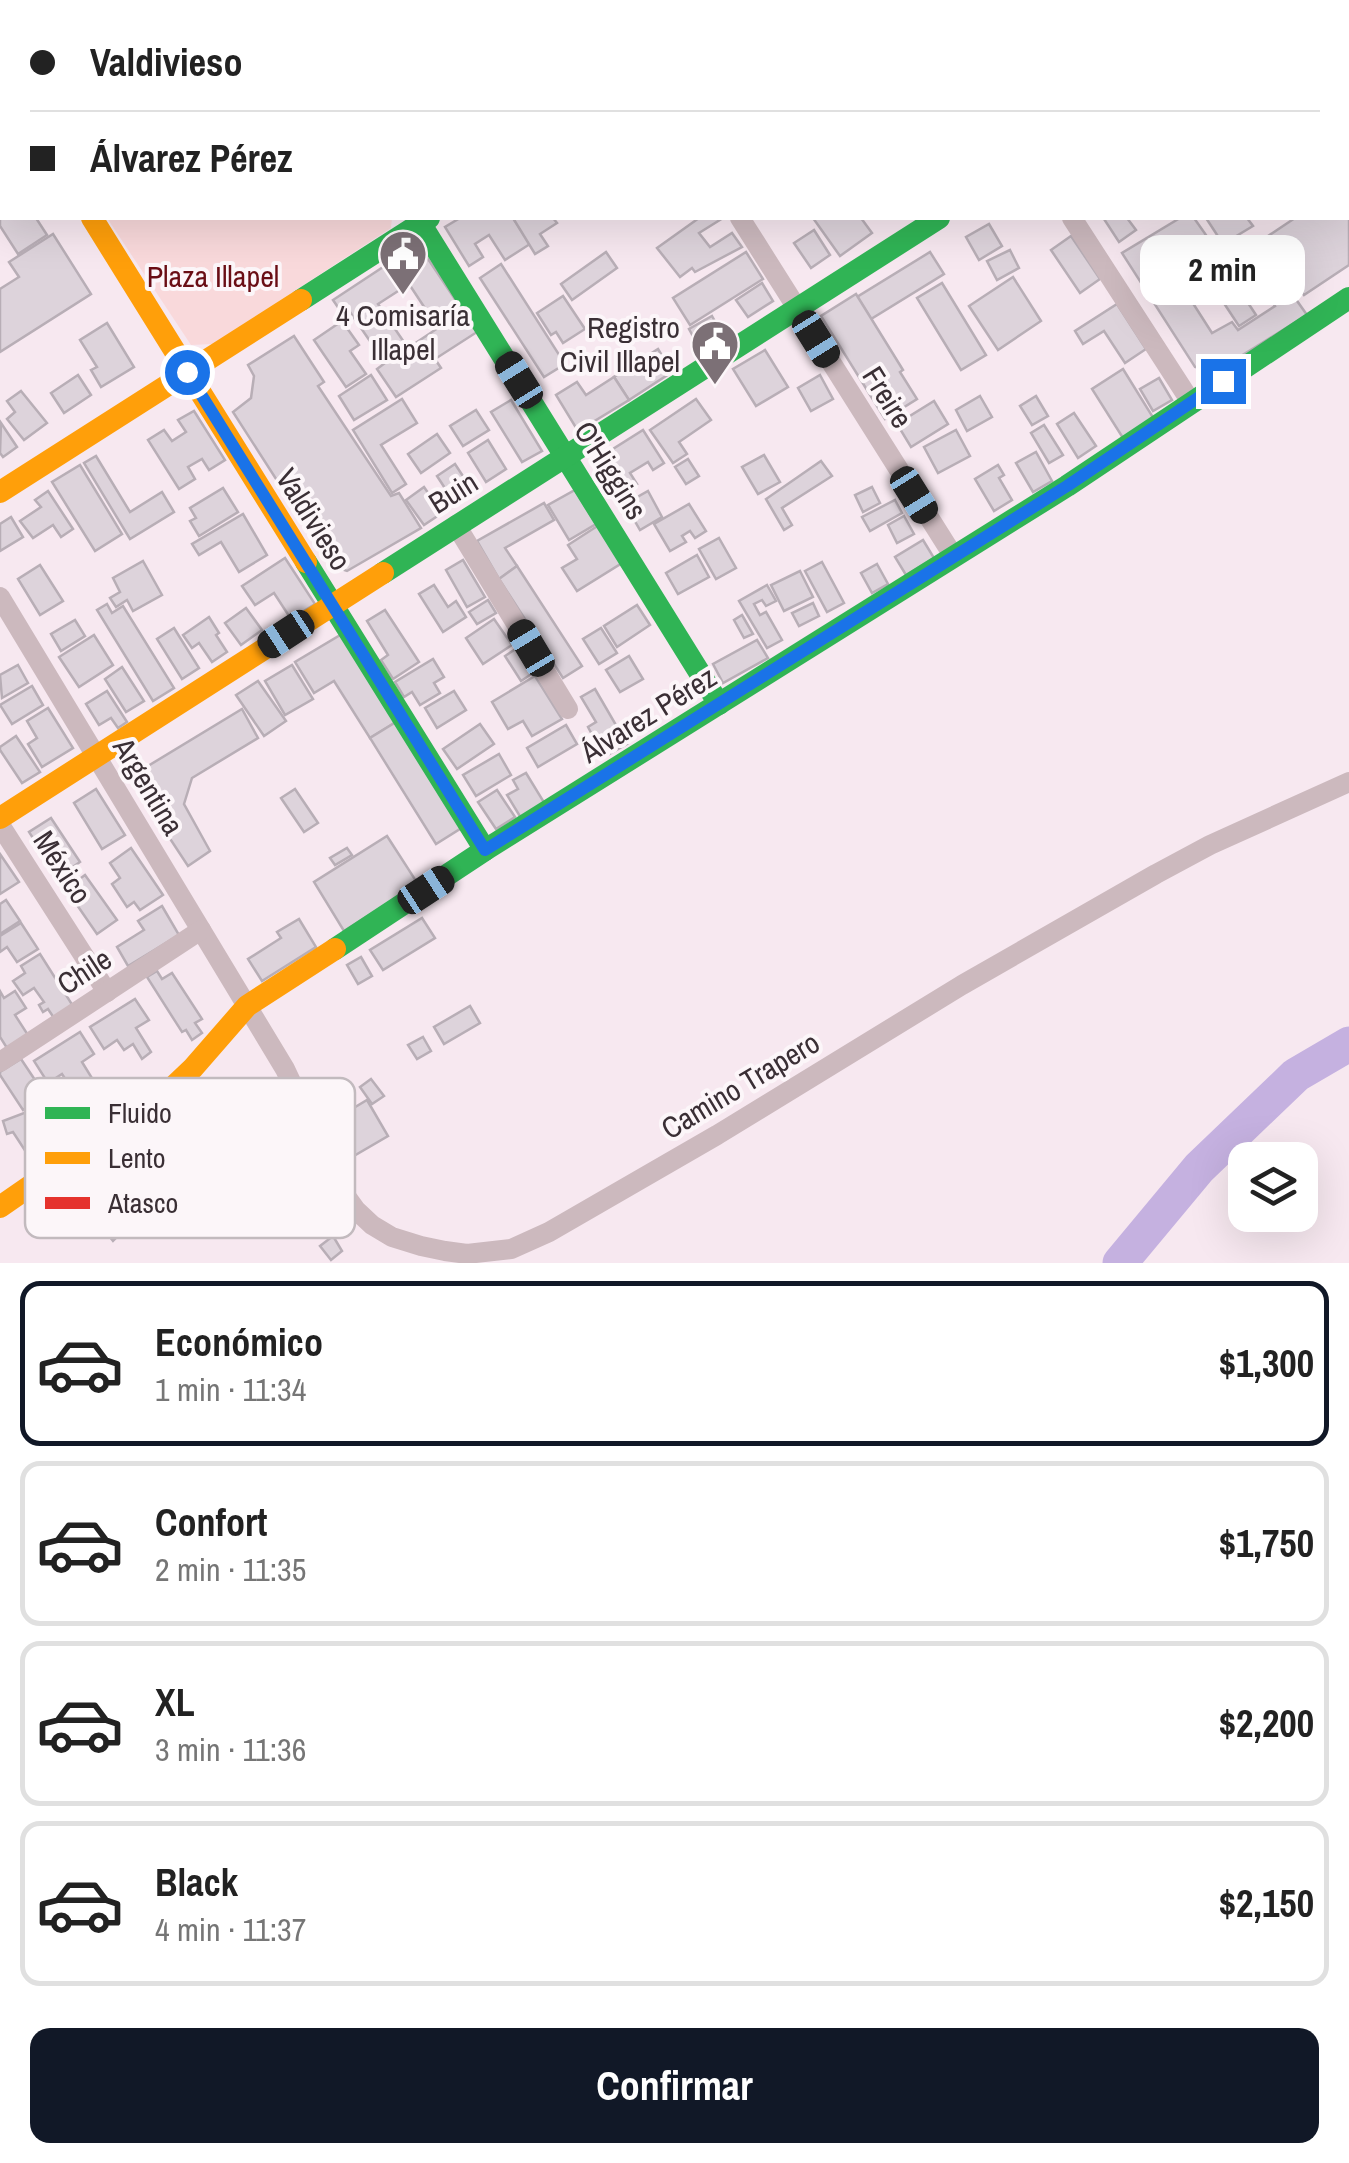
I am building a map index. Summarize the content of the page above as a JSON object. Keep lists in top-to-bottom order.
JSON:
{
  "streets": {
    "street": [
      "Freire",
      "O'Higgins",
      "Buin",
      "Valdivieso",
      "Álvarez Pérez",
      "Argentina",
      "México",
      "Chile",
      "Camino Trapero"
    ]
  },
  "crossings": [
    ["Freire", "Buin"],
    ["Freire", "Álvarez Pérez"],
    ["O'Higgins", "Buin"],
    ["O'Higgins", "Álvarez Pérez"],
    ["Buin", "Valdivieso"],
    ["Buin", "Argentina"],
    ["Buin", "México"],
    ["Valdivieso", "Álvarez Pérez"],
    ["Álvarez Pérez", "Argentina"],
    ["Álvarez Pérez", "Camino Trapero"],
    ["Argentina", "Chile"],
    ["Argentina", "Camino Trapero"],
    ["México", "Chile"]
  ],
  "parks": ["Plaza Illapel"],
  "places": {
    "public building": ["4 Comisaría Illapel", "Registro Civil Illapel"]
  },
  "legend": ["Fluido", "Lento", "Atasco"],
  "page": {
    "banner": ["Valdivieso", "Álvarez Pérez"],
    "bubble": "2 min",
    "list": [
      {
        "name": "Económico",
        "note": "1 min · 11:34",
        "value": "$1,300"
      },
      {
        "name": "Confort",
        "note": "2 min · 11:35",
        "value": "$1,750"
      },
      {
        "name": "XL",
        "note": "3 min · 11:36",
        "value": "$2,200"
      },
      {
        "name": "Black",
        "note": "4 min · 11:37",
        "value": "$2,150"
      }
    ],
    "buttons": "Confirmar"
  }
}
